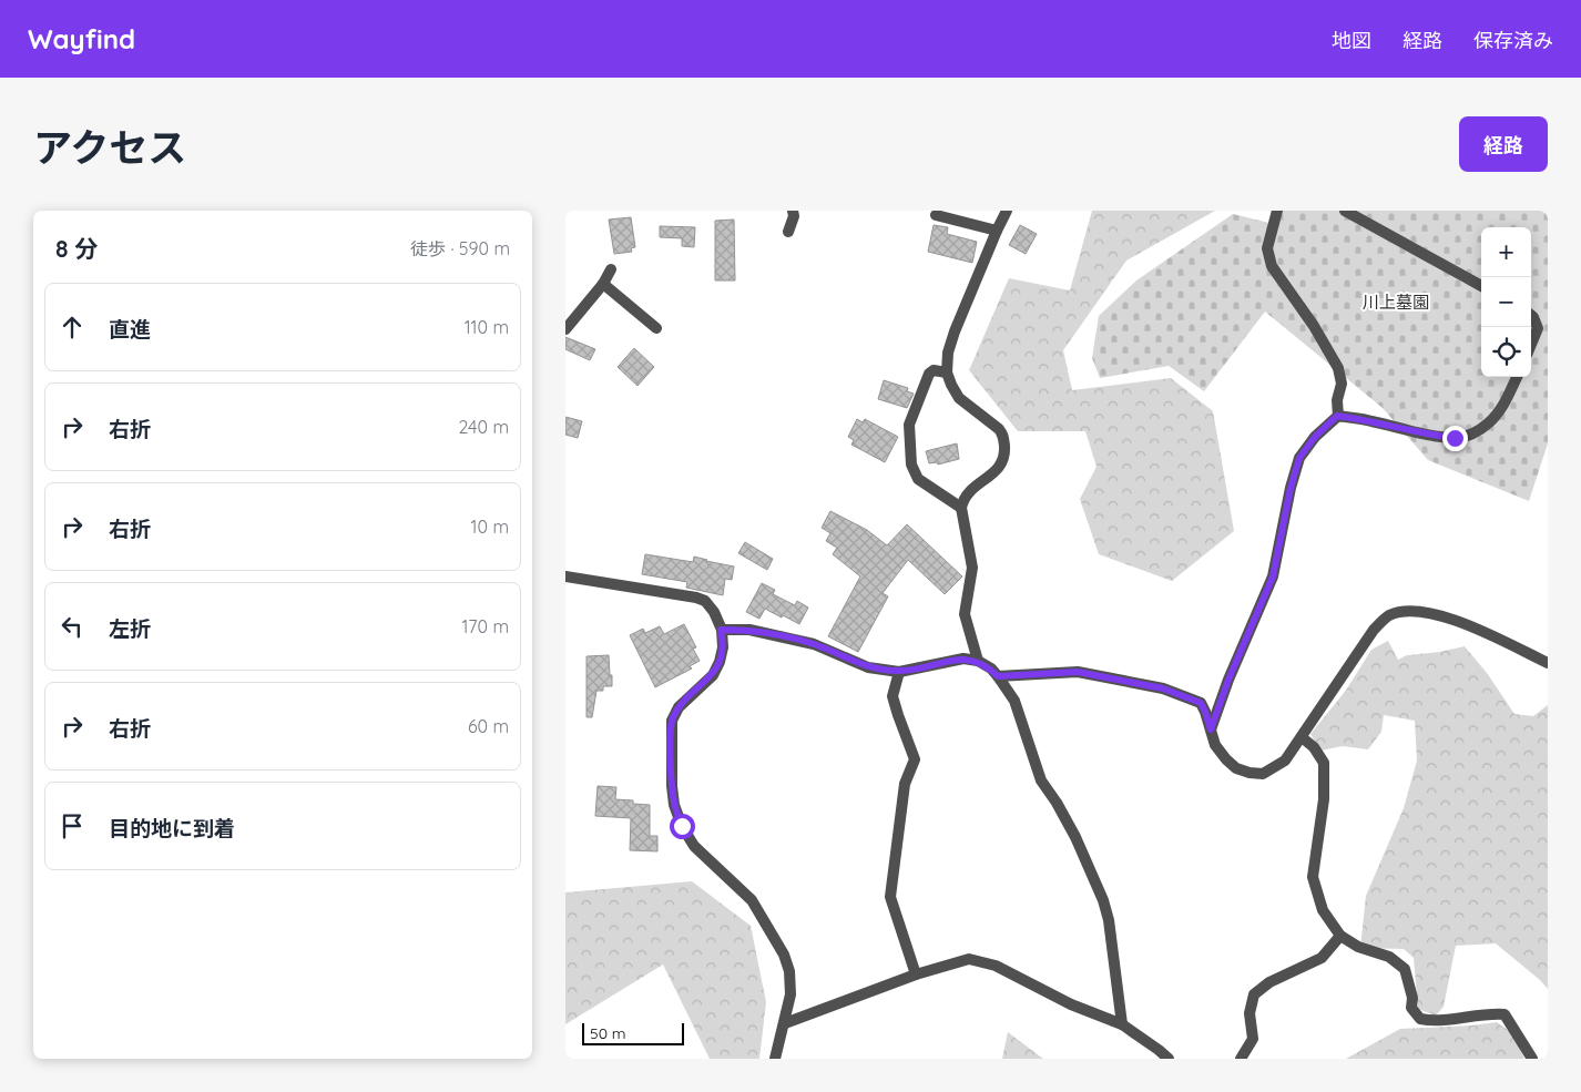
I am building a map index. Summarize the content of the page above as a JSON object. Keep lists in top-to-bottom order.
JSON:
{
  "parks": ["川上墓園"],
  "scale_bar": "50 m",
  "page": {
    "header": "Wayfind",
    "nav": ["地図", "経路", "保存済み"],
    "title": "アクセス",
    "buttons": "経路",
    "heading": ["8 分", "徒歩 · 590 m"],
    "map_buttons": ["+", "−"],
    "list": [
      ["直進", "110 m"],
      ["右折", "240 m"],
      ["右折", "10 m"],
      ["左折", "170 m"],
      ["右折", "60 m"],
      "目的地に到着"
    ],
    "scale": "50 m"
  }
}
